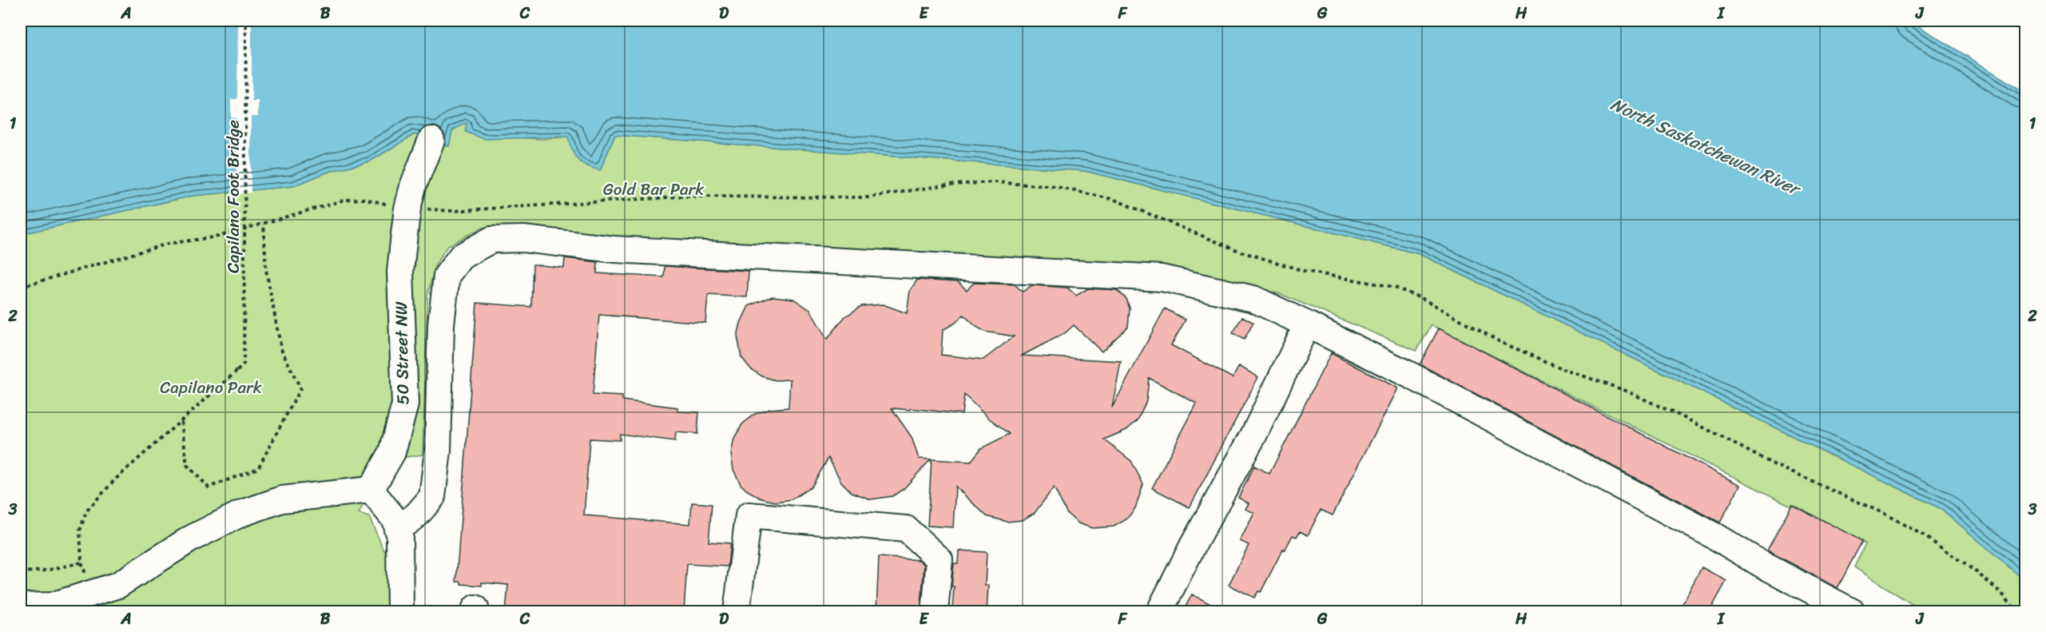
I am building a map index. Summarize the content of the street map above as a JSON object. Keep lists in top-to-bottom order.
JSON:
{
  "streets": {
    "street": ["50 Street NW"],
    "path": ["Capilano Foot Bridge"]
  },
  "water": ["North Saskatchewan River"],
  "parks": ["Gold Bar Park", "Capilano Park"],
  "grid": {
    "columns": [
      "A",
      "B",
      "C",
      "D",
      "E",
      "F",
      "G",
      "H",
      "I",
      "J"
    ],
    "rows": ["1", "2", "3"]
  }
}
